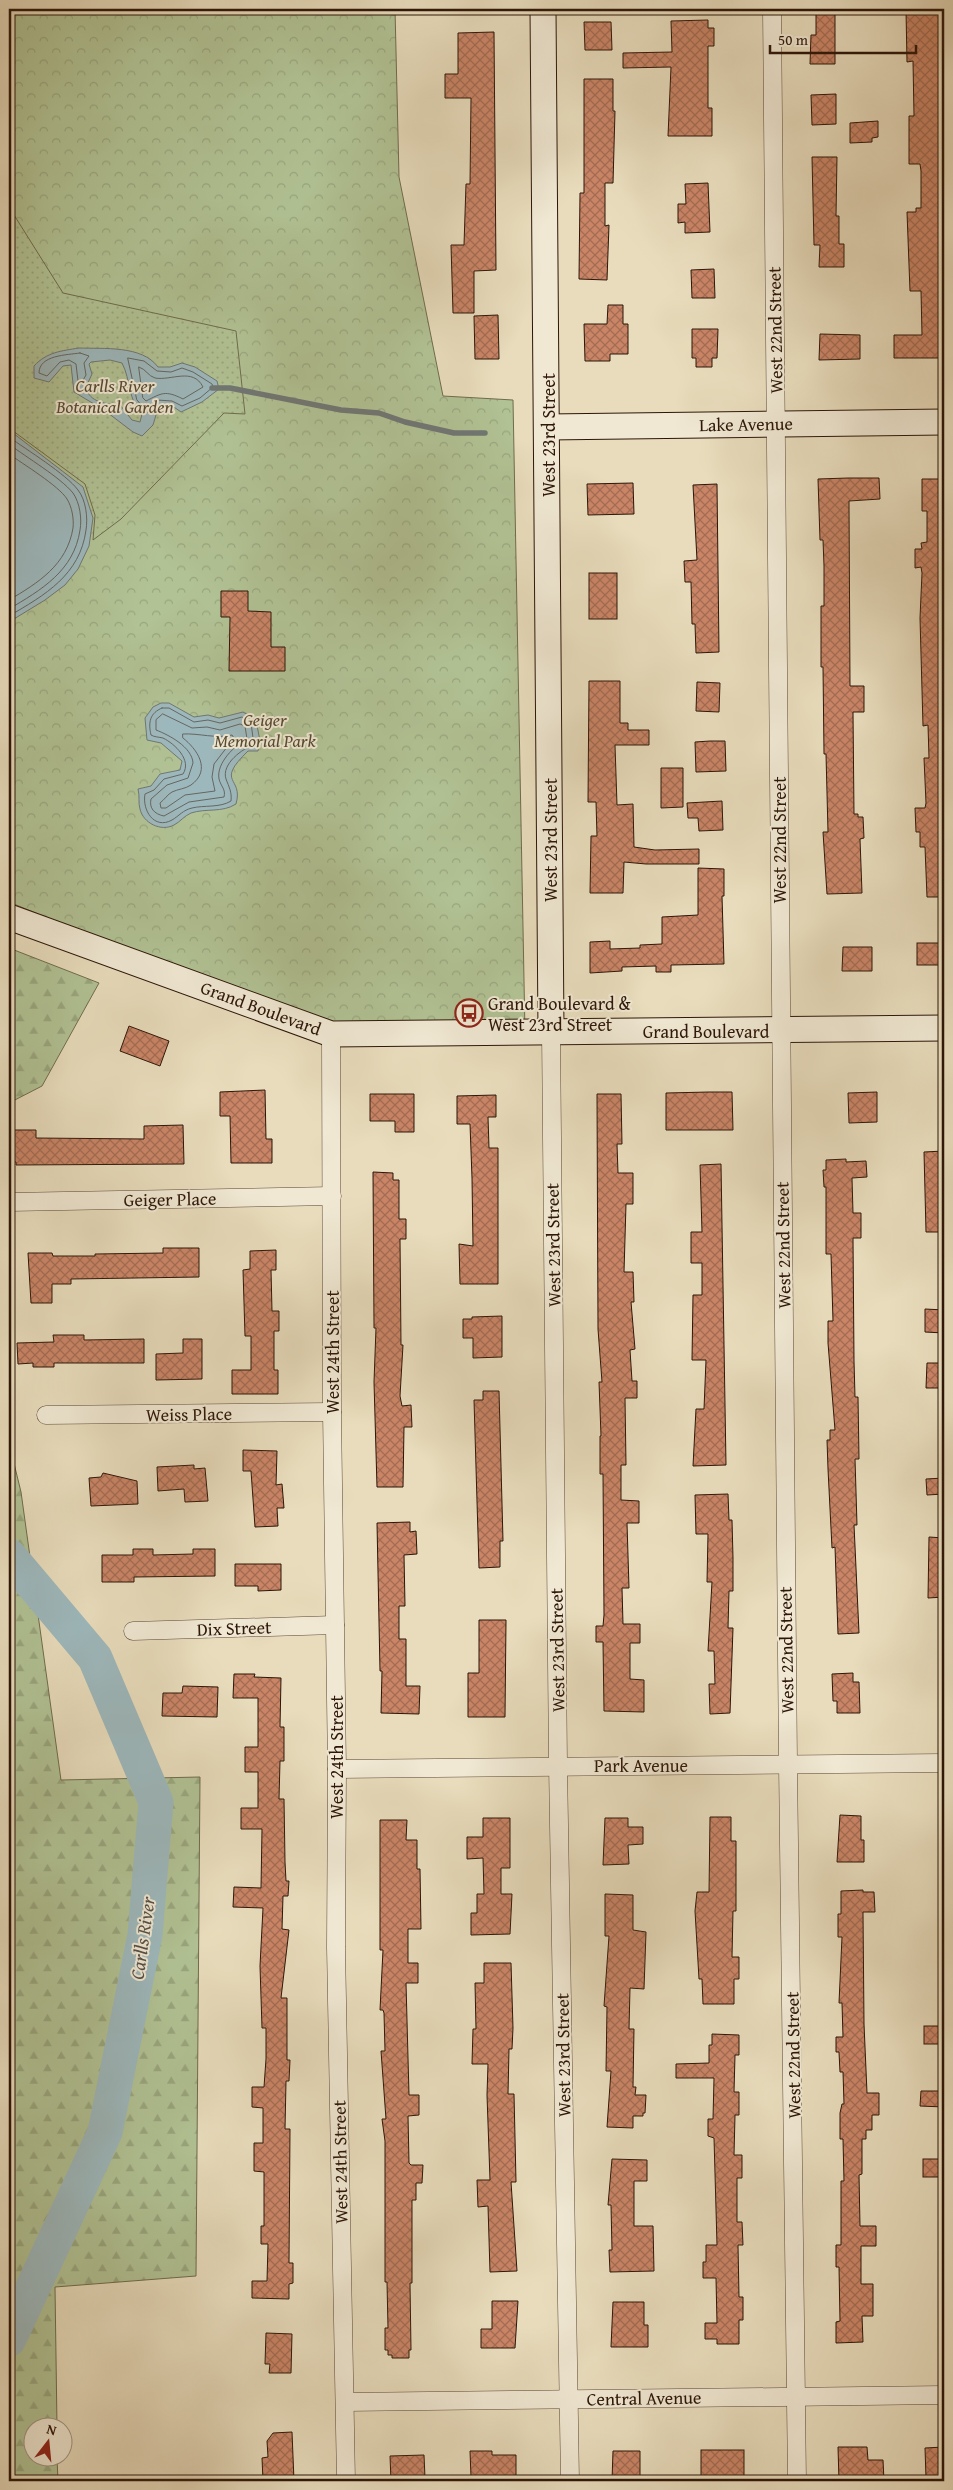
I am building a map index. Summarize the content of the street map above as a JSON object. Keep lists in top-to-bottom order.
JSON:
{
  "streets": {
    "street": [
      "West 22nd Street",
      "Lake Avenue",
      "West 23rd Street",
      "Grand Boulevard",
      "Geiger Place",
      "West 24th Street",
      "Weiss Place",
      "Dix Street",
      "Park Avenue",
      "Central Avenue"
    ]
  },
  "crossings": [
    ["West 22nd Street", "Lake Avenue"],
    ["West 22nd Street", "Grand Boulevard"],
    ["West 22nd Street", "Park Avenue"],
    ["West 22nd Street", "Central Avenue"],
    ["Lake Avenue", "West 23rd Street"],
    ["West 23rd Street", "Grand Boulevard"],
    ["West 23rd Street", "Park Avenue"],
    ["West 23rd Street", "Central Avenue"],
    ["Grand Boulevard", "West 24th Street"],
    ["Geiger Place", "West 24th Street"],
    ["West 24th Street", "Weiss Place"],
    ["West 24th Street", "Dix Street"],
    ["West 24th Street", "Park Avenue"],
    ["West 24th Street", "Central Avenue"]
  ],
  "water": ["Carlls River"],
  "parks": ["Carlls River Botanical Garden", "Geiger Memorial Park"],
  "places": {
    "bus stop": ["Grand Boulevard & West 23rd Street"]
  },
  "scale_bar": "50 m",
  "north": "top"
}
